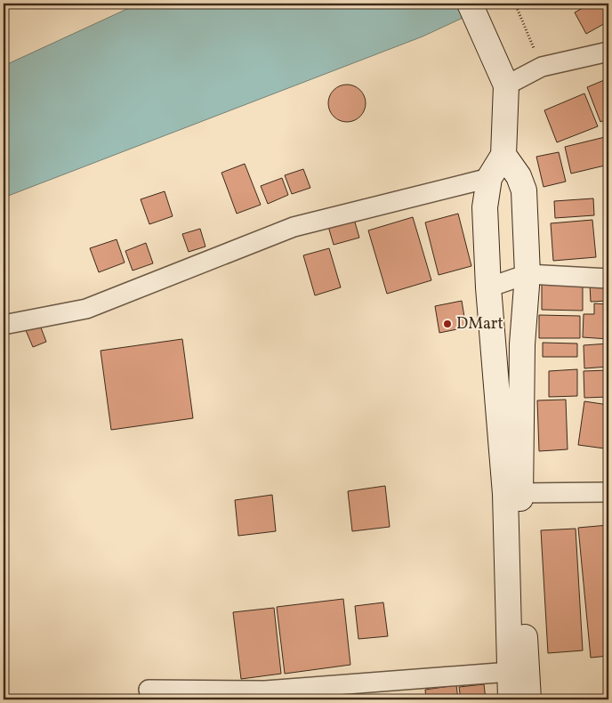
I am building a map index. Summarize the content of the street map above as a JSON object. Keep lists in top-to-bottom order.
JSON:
{
  "places": ["DMart"]
}
